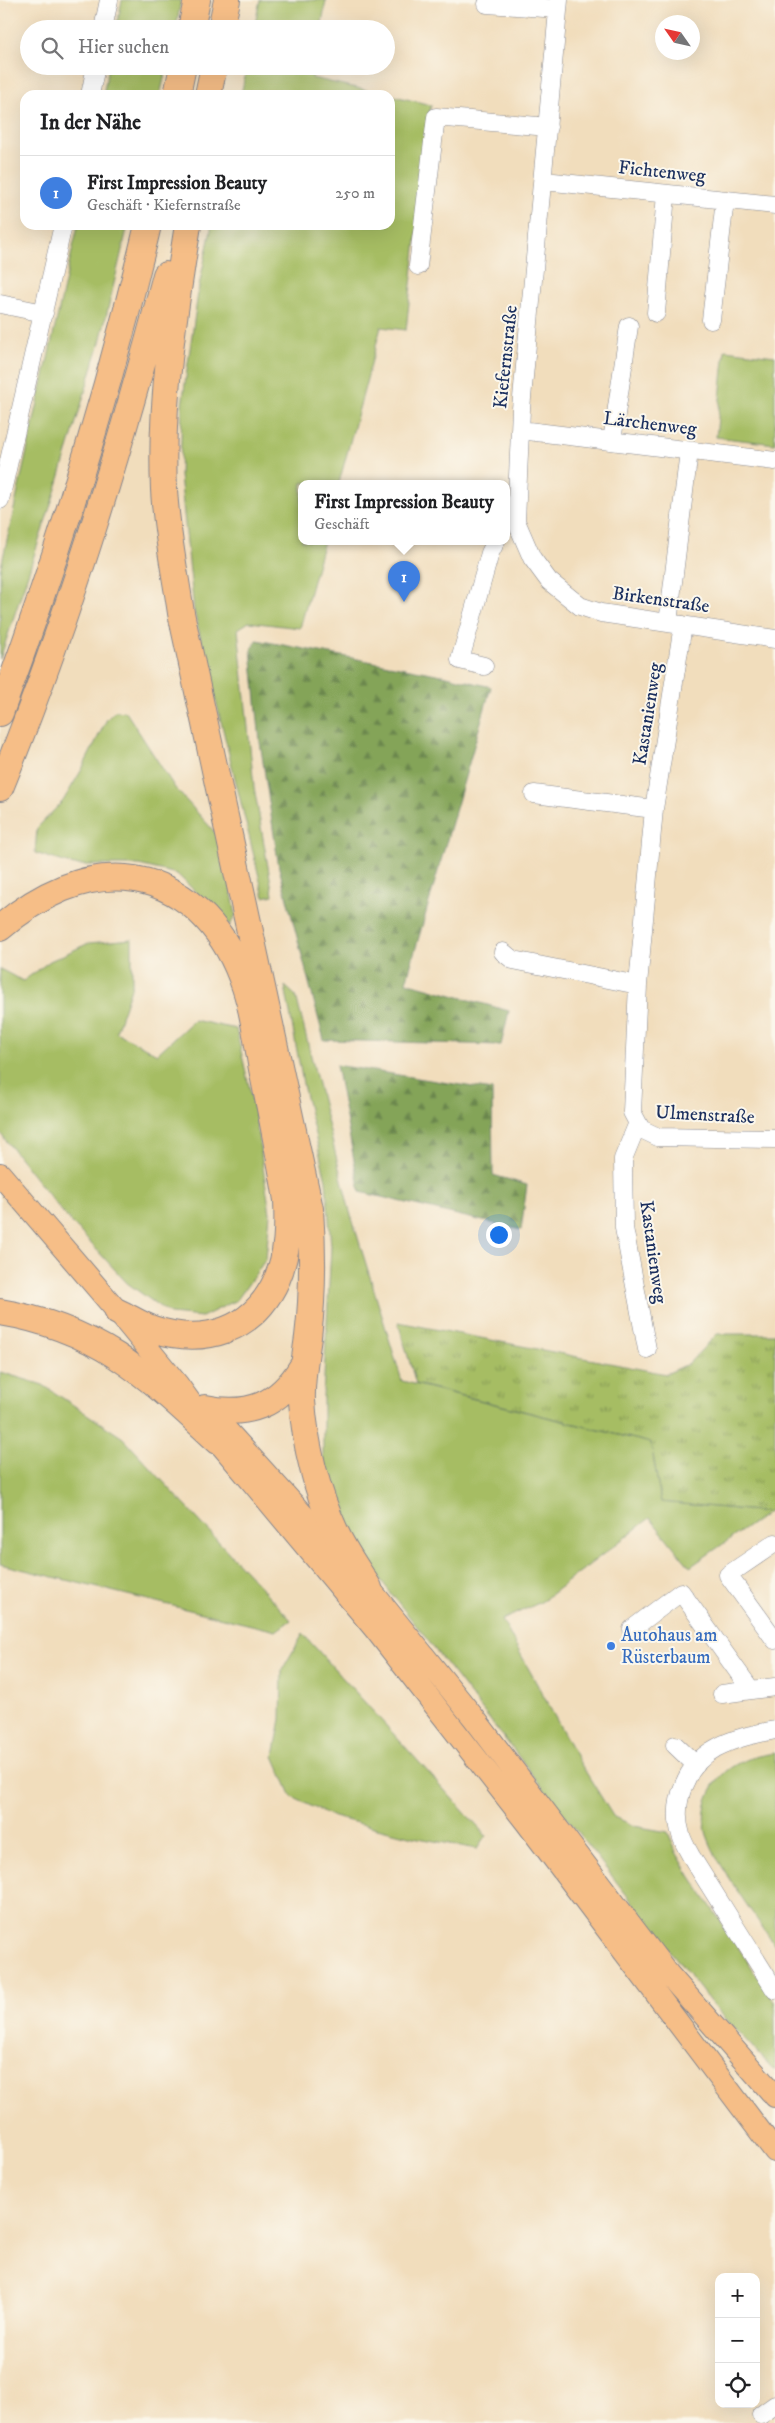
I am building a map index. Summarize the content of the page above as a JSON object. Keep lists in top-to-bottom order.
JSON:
{
  "streets": {
    "street": [
      "Fichtenweg",
      "Kiefernstraße",
      "Lärchenweg",
      "Birkenstraße",
      "Kastanienweg",
      "Ulmenstraße"
    ]
  },
  "crossings": [
    ["Fichtenweg", "Kiefernstraße"],
    ["Kiefernstraße", "Lärchenweg"],
    ["Kiefernstraße", "Birkenstraße"],
    ["Lärchenweg", "Kastanienweg"],
    ["Birkenstraße", "Kastanienweg"],
    ["Kastanienweg", "Ulmenstraße"]
  ],
  "places": ["Autohaus am Rüsterbaum"],
  "north": "top left",
  "page": {
    "search": "Hier suchen",
    "heading": "In der Nähe",
    "list": [
      {
        "mark": "1",
        "name": "First Impression Beauty",
        "note": "Geschäft · Kiefernstraße",
        "value": "250 m"
      }
    ],
    "popup": ["First Impression Beauty", "Geschäft"],
    "pins": "1",
    "map_buttons": ["+", "−"]
  }
}
